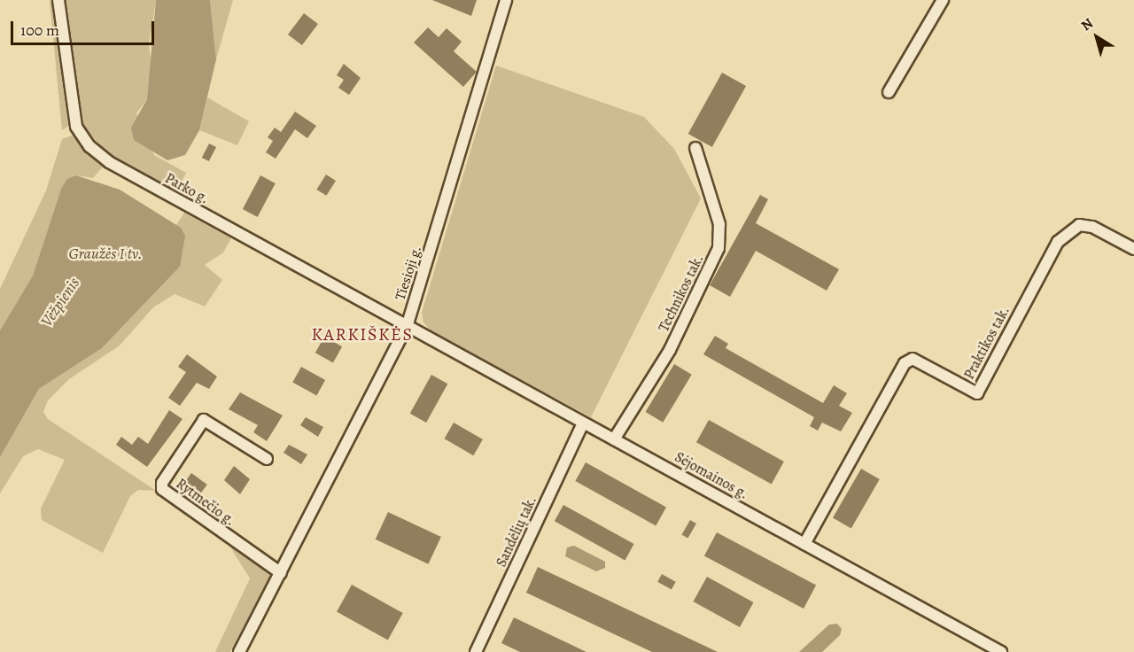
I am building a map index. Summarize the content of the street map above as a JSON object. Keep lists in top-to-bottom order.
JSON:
{
  "streets": {
    "street": [
      "Parko g.",
      "Tiesioji g.",
      "Technikos tak.",
      "Praktikos tak.",
      "Sėjomainos g.",
      "Rytmečio g.",
      "Sandėlių tak."
    ]
  },
  "crossings": [
    ["Parko g.", "Tiesioji g."],
    ["Parko g.", "Sėjomainos g."],
    ["Tiesioji g.", "Sėjomainos g."],
    ["Tiesioji g.", "Rytmečio g."],
    ["Technikos tak.", "Sėjomainos g."],
    ["Praktikos tak.", "Sėjomainos g."],
    ["Sėjomainos g.", "Sandėlių tak."]
  ],
  "districts": ["KARKIŠKĖS"],
  "water": ["Graužės I tv.", "Vėžpienis"],
  "scale_bar": "100 m",
  "north": "top left"
}
